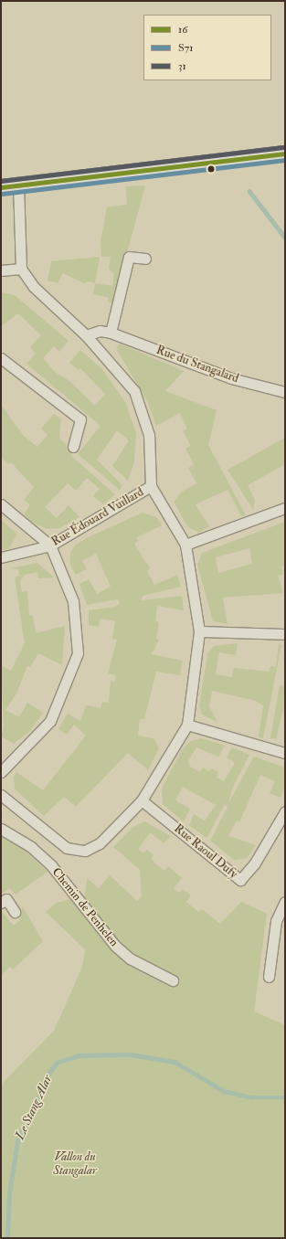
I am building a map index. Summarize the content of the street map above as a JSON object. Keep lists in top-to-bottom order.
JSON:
{
  "streets": {
    "street": [
      "Rue du Stangalard",
      "Rue Édouard Vuillard",
      "Rue Raoul Dufy",
      "Chemin de Penhelen"
    ]
  },
  "water": ["Le Stang Alar"],
  "parks": ["Vallon du Stangalar"],
  "lines": ["transit line 31", "transit line 16", "transit line S71"],
  "legend": ["16", "S71", "31"]
}
